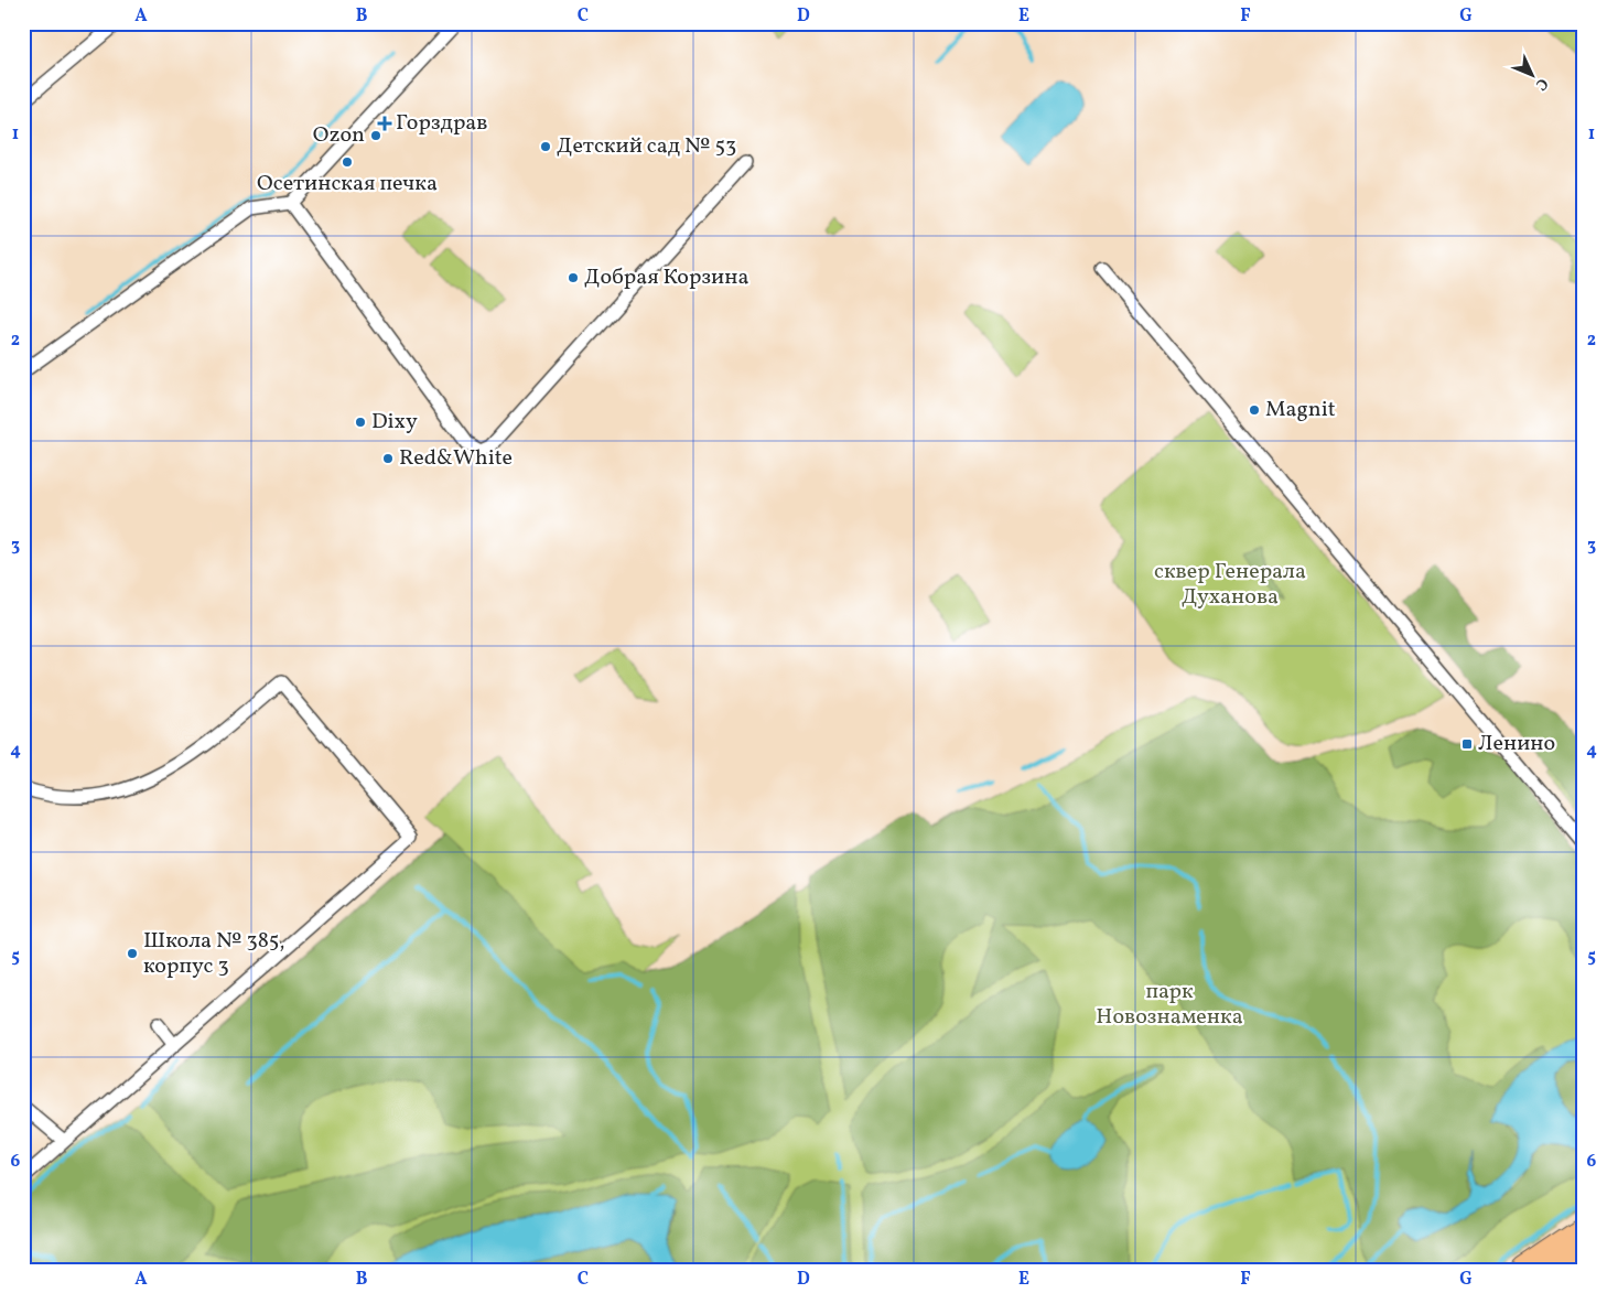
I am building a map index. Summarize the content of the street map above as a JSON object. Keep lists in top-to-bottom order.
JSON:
{
  "parks": ["сквер Генерала Духанова", "парк Новознаменка"],
  "places": {
    "health": ["Горздрав"],
    "other": [
      "Ozon",
      "Детский сад № 53",
      "Осетинская печка",
      "Добрая Корзина",
      "Magnit",
      "Dixy",
      "Red&White",
      "Школа № 385, корпус 3"
    ],
    "transit": ["Ленино"]
  },
  "north": "bottom right",
  "grid": {
    "columns": [
      "A",
      "B",
      "C",
      "D",
      "E",
      "F",
      "G"
    ],
    "rows": [
      "1",
      "2",
      "3",
      "4",
      "5",
      "6"
    ]
  }
}
